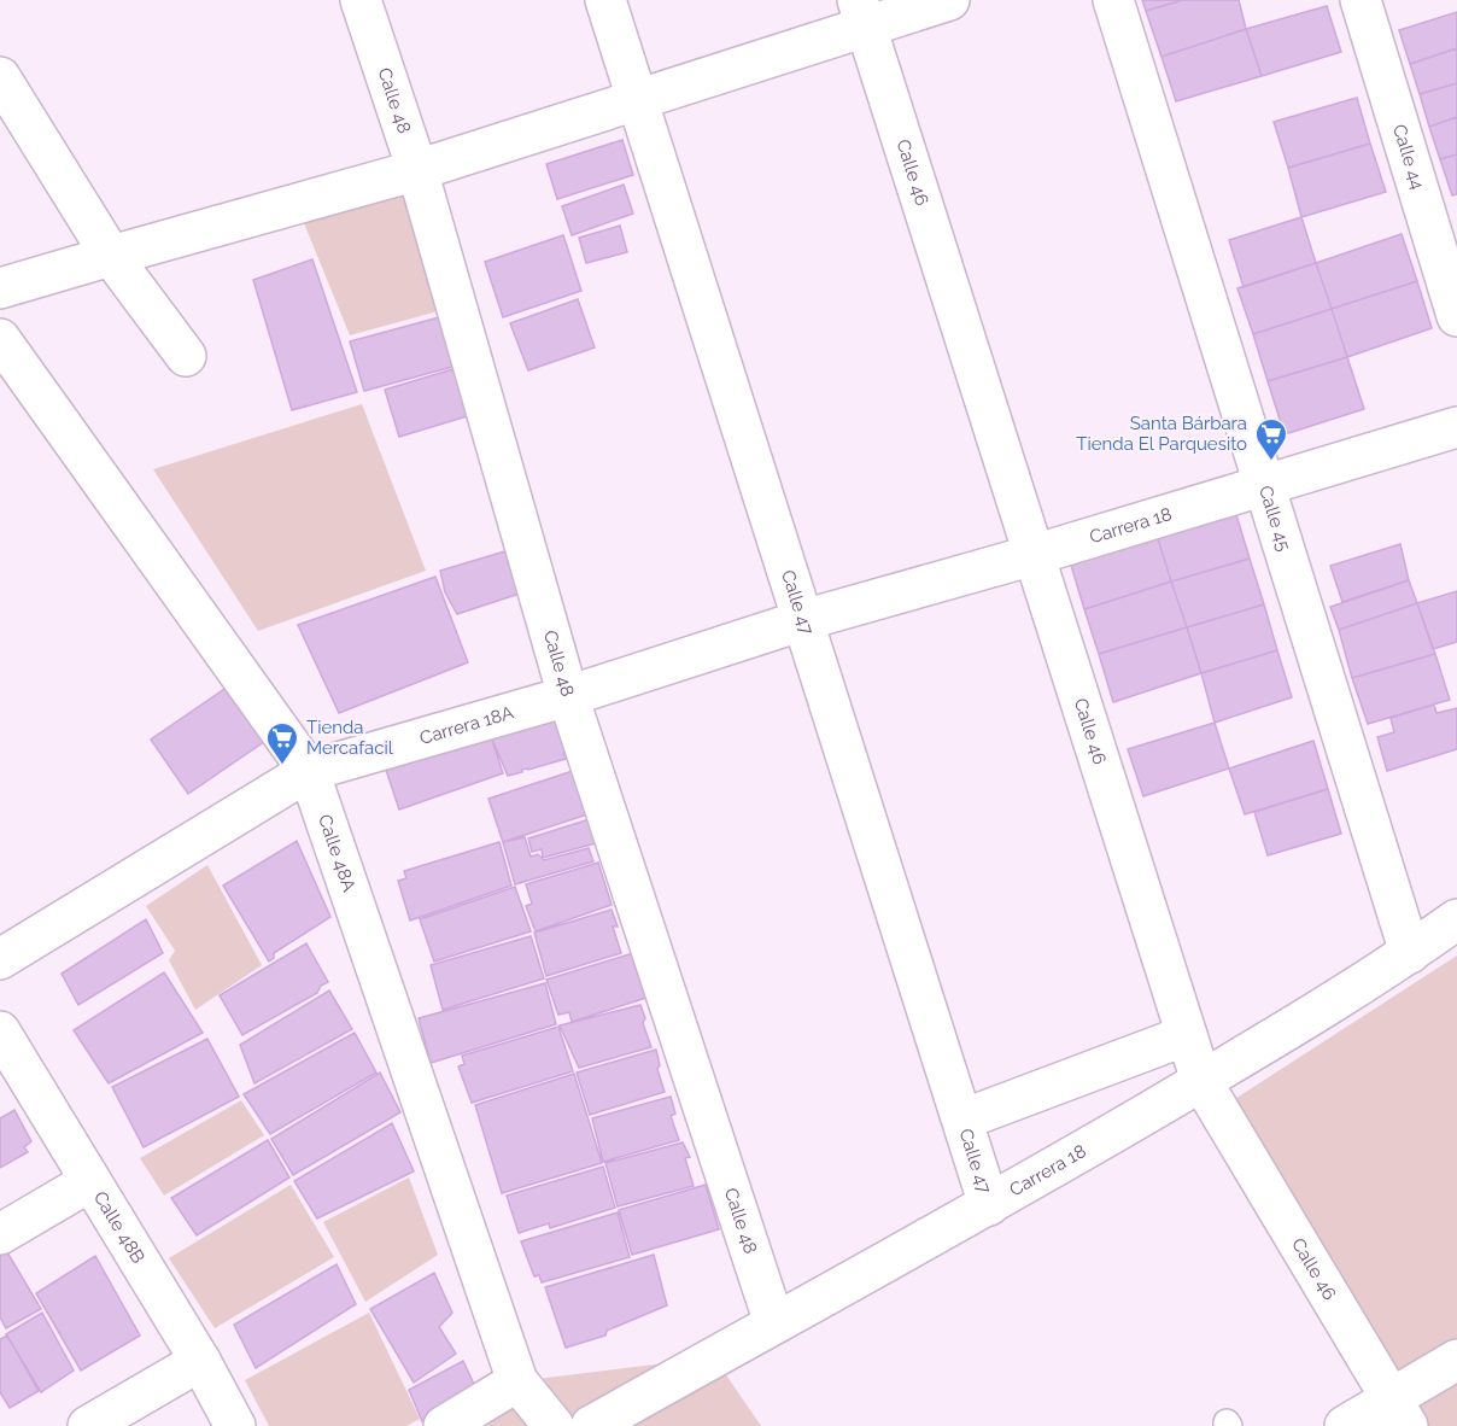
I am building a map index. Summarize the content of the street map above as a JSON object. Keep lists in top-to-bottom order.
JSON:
{
  "streets": {
    "street": [
      "Calle 48",
      "Calle 44",
      "Calle 46",
      "Calle 45",
      "Carrera 18",
      "Calle 47",
      "Carrera 18A",
      "Calle 48A",
      "Calle 48B"
    ]
  },
  "crossings": [
    ["Calle 48", "Carrera 18"],
    ["Calle 48", "Carrera 18A"],
    ["Calle 46", "Carrera 18"],
    ["Calle 45", "Carrera 18"],
    ["Carrera 18", "Calle 47"],
    ["Carrera 18", "Carrera 18A"],
    ["Calle 47", "Carrera 18A"],
    ["Carrera 18A", "Calle 48A"]
  ],
  "places": {
    "supermarket": ["Santa Bárbara Tienda El Parquesito", "Tienda Mercafacil"]
  }
}
